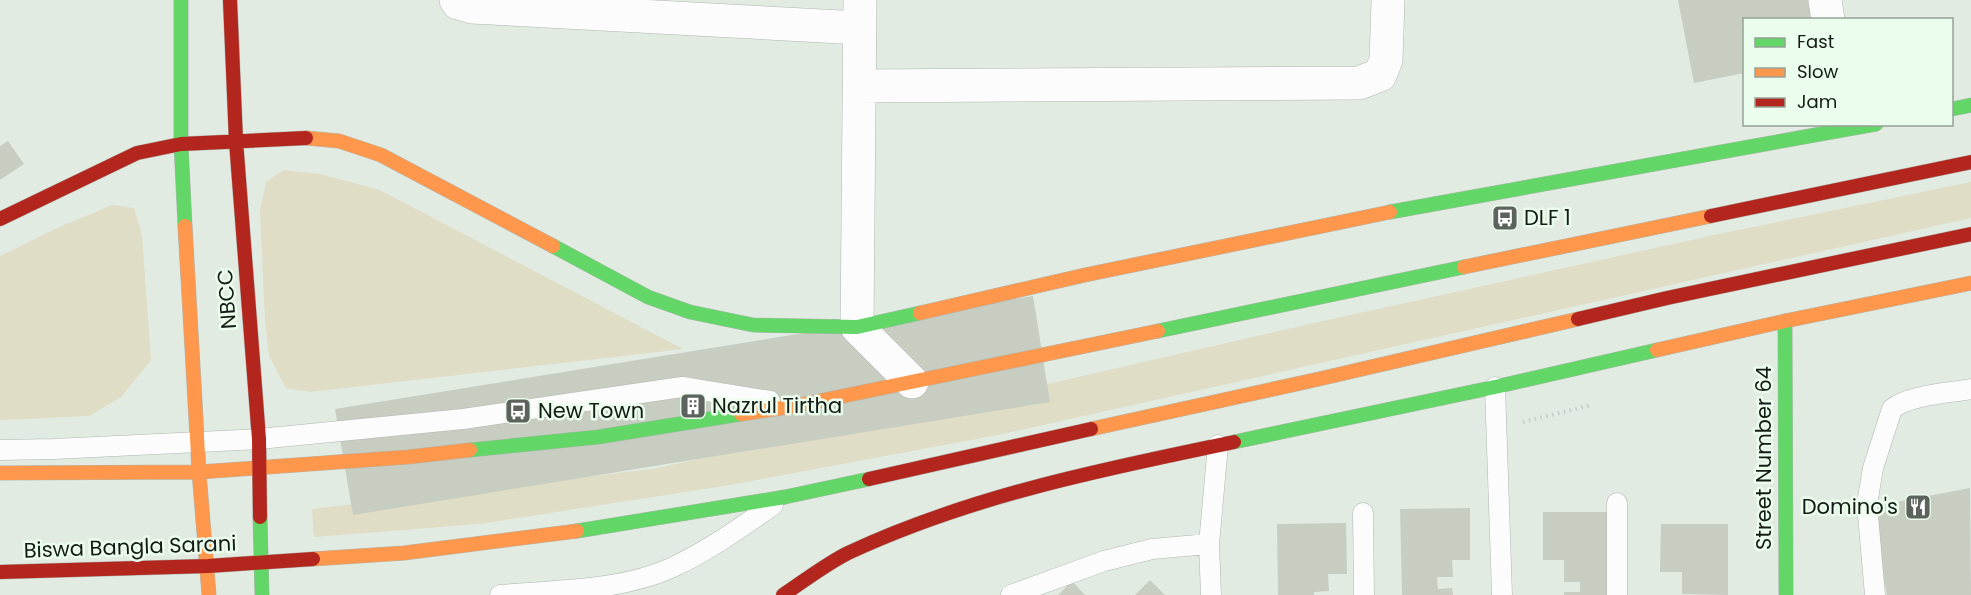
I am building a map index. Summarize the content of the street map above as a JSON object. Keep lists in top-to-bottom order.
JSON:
{
  "streets": {
    "street": ["NBCC", "Street Number 64", "Biswa Bangla Sarani"]
  },
  "crossings": [
    ["NBCC", "Biswa Bangla Sarani"]
  ],
  "places": {
    "bus stop": ["DLF 1", "New Town"],
    "building": ["Nazrul Tirtha"],
    "restaurant": ["Domino's"]
  },
  "legend": ["Fast", "Slow", "Jam"]
}
